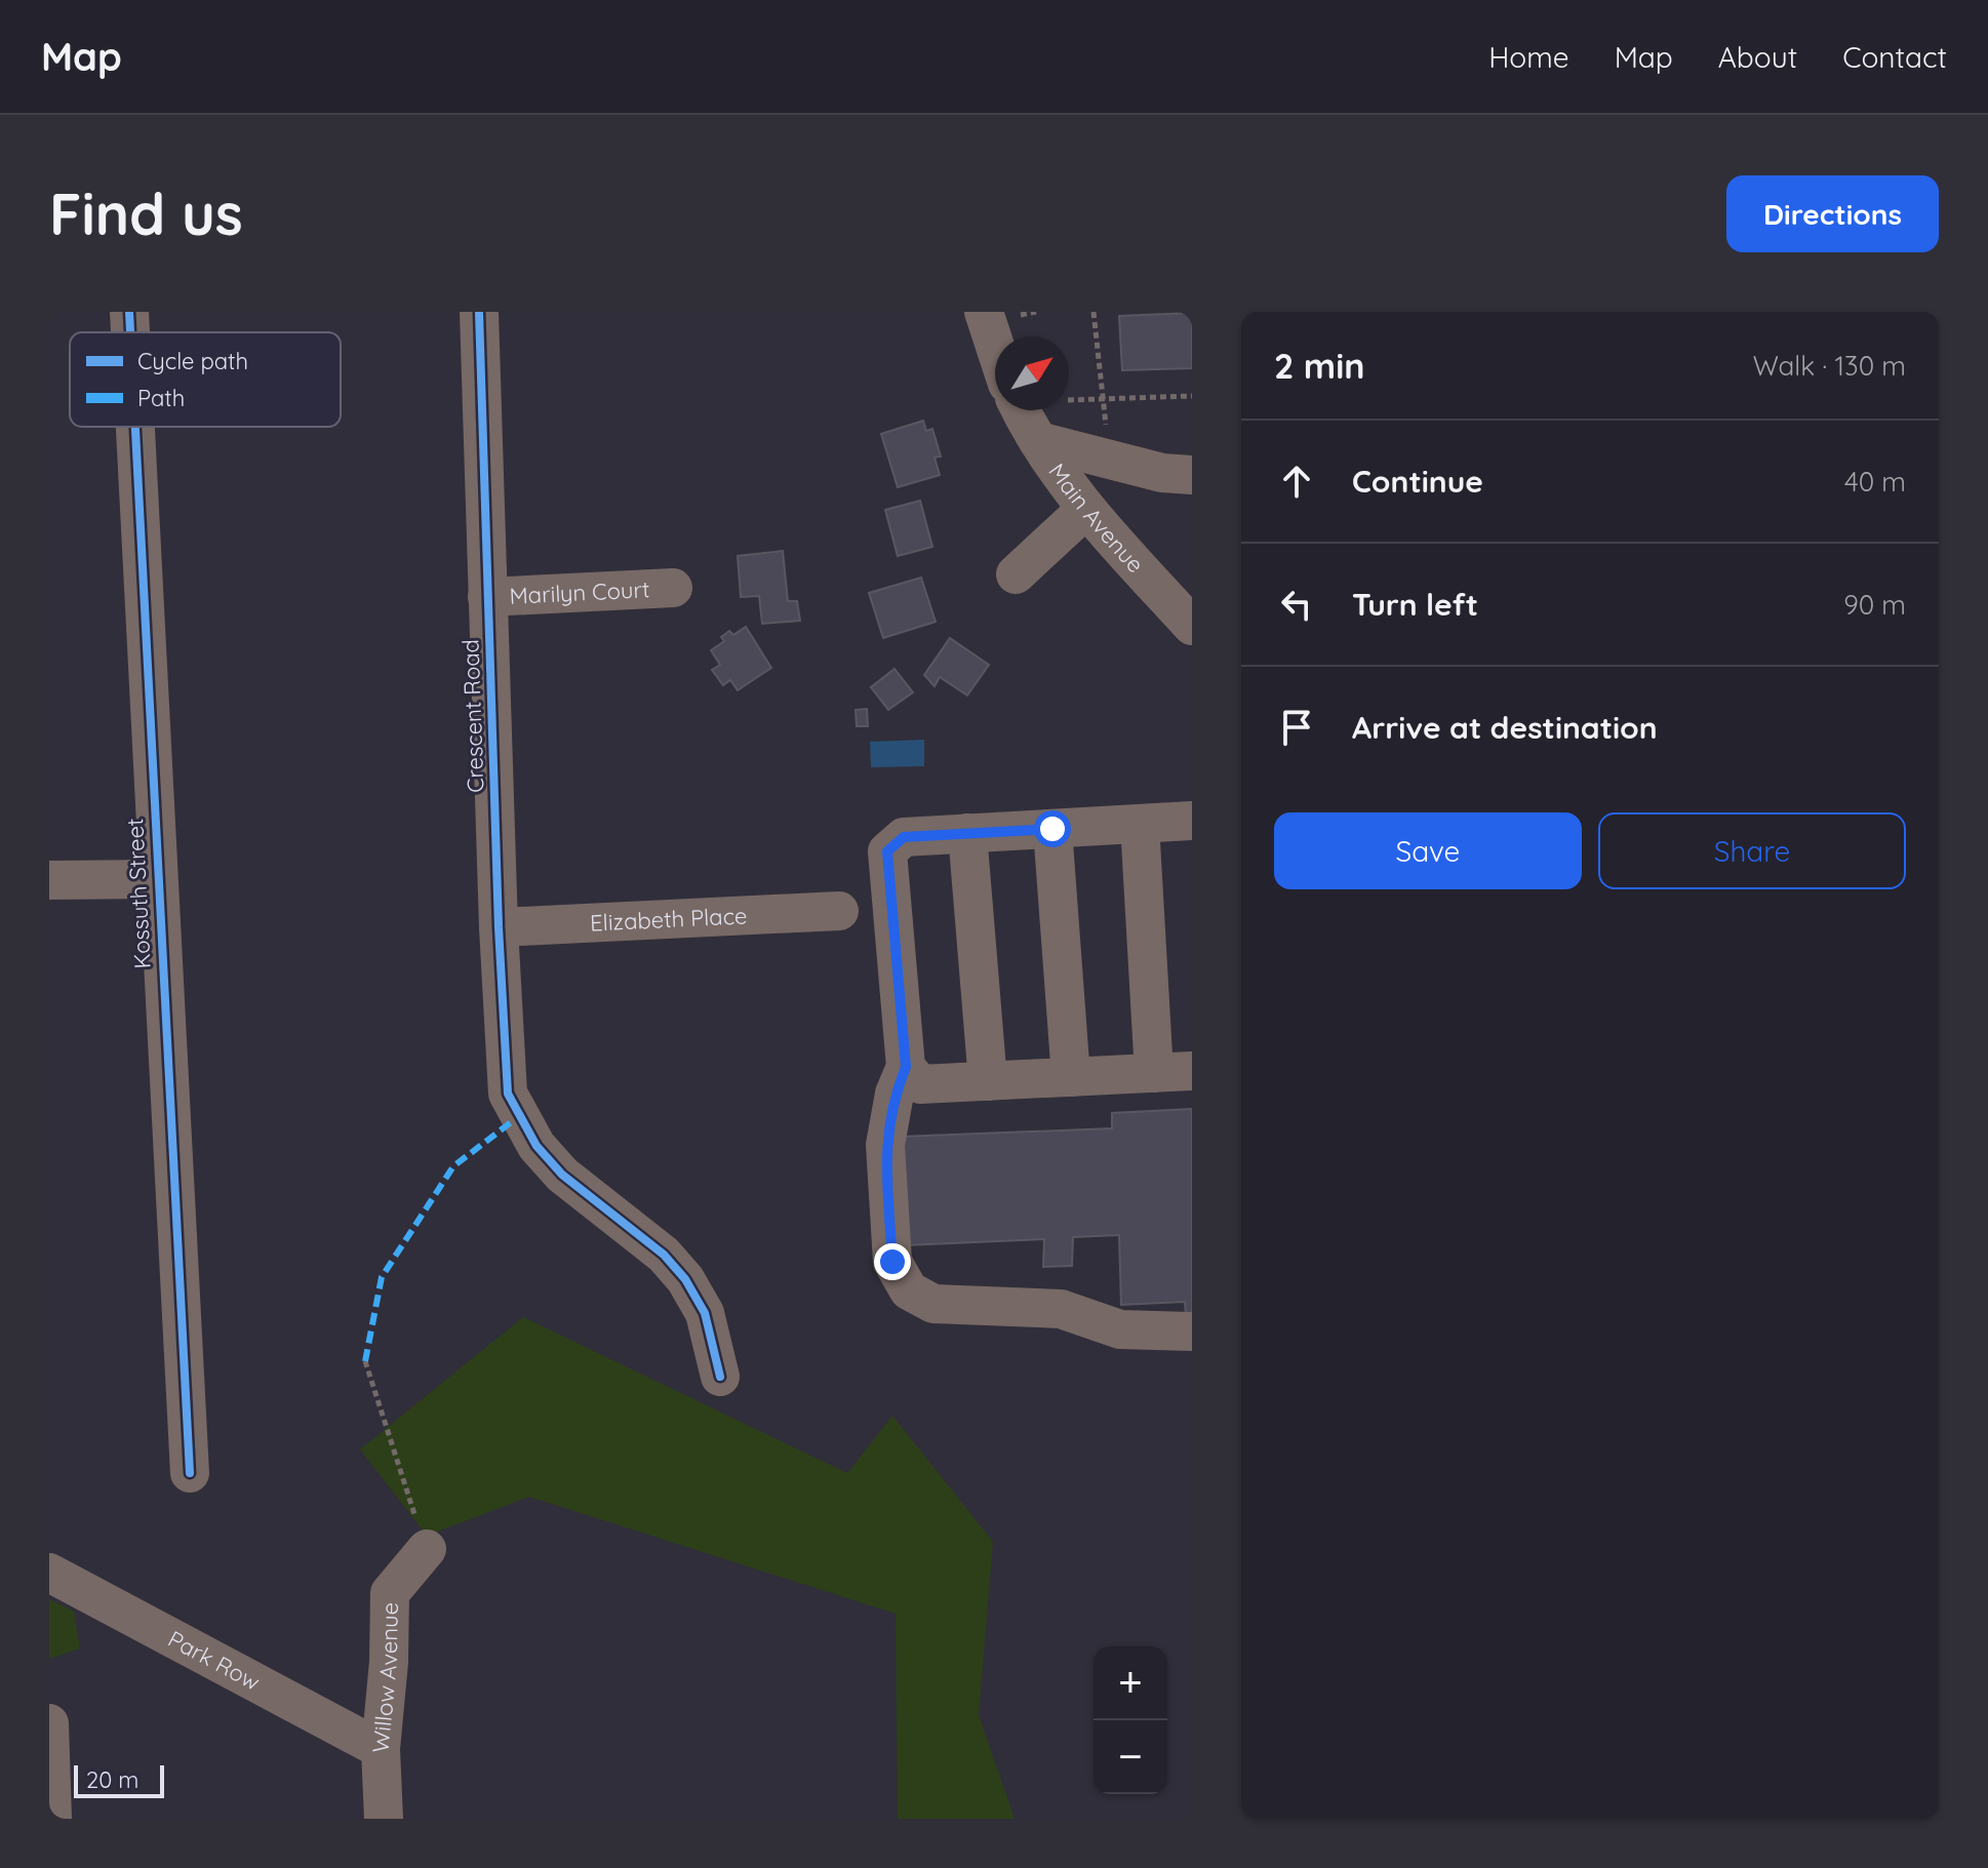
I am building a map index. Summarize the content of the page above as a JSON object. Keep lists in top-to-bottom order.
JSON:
{
  "streets": {
    "street": [
      "Main Avenue",
      "Marilyn Court",
      "Crescent Road",
      "Kossuth Street",
      "Elizabeth Place",
      "Park Row",
      "Willow Avenue"
    ]
  },
  "crossings": [
    ["Marilyn Court", "Crescent Road"],
    ["Crescent Road", "Elizabeth Place"],
    ["Park Row", "Willow Avenue"]
  ],
  "legend": ["Cycle path", "Path"],
  "scale_bar": "20 m",
  "north": "top right",
  "page": {
    "header": "Map",
    "nav": [
      "Home",
      "Map",
      "About",
      "Contact"
    ],
    "buttons": [
      "Directions",
      ["Save", "Share"]
    ],
    "title": "Find us",
    "heading": ["2 min", "Walk · 130 m"],
    "list": [
      ["Continue", "40 m"],
      ["Turn left", "90 m"],
      "Arrive at destination"
    ],
    "map_buttons": ["+", "−"],
    "scale": "20 m"
  }
}
